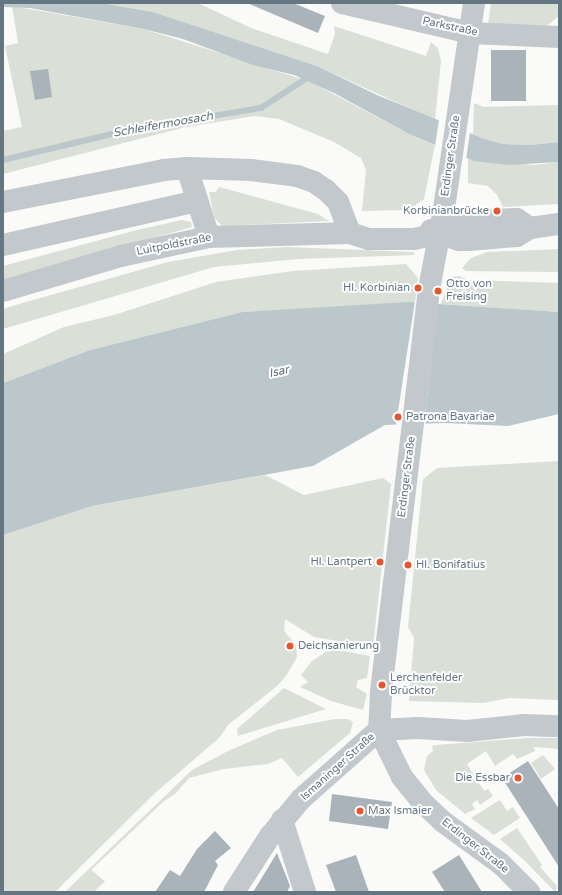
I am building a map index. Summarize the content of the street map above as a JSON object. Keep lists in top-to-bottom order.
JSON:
{
  "streets": {
    "street": [
      "Parkstraße",
      "Erdinger Straße",
      "Luitpoldstraße",
      "Ismaninger Straße"
    ]
  },
  "crossings": [
    ["Parkstraße", "Erdinger Straße"],
    ["Erdinger Straße", "Luitpoldstraße"],
    ["Erdinger Straße", "Ismaninger Straße"]
  ],
  "water": ["Schleifermoosach", "Isar"],
  "places": [
    "Korbinianbrücke",
    "Hl. Korbinian",
    "Otto von Freising",
    "Patrona Bavariae",
    "Hl. Lantpert",
    "Hl. Bonifatius",
    "Deichsanierung",
    "Lerchenfelder Brücktor",
    "Die Essbar",
    "Max Ismaier"
  ]
}
